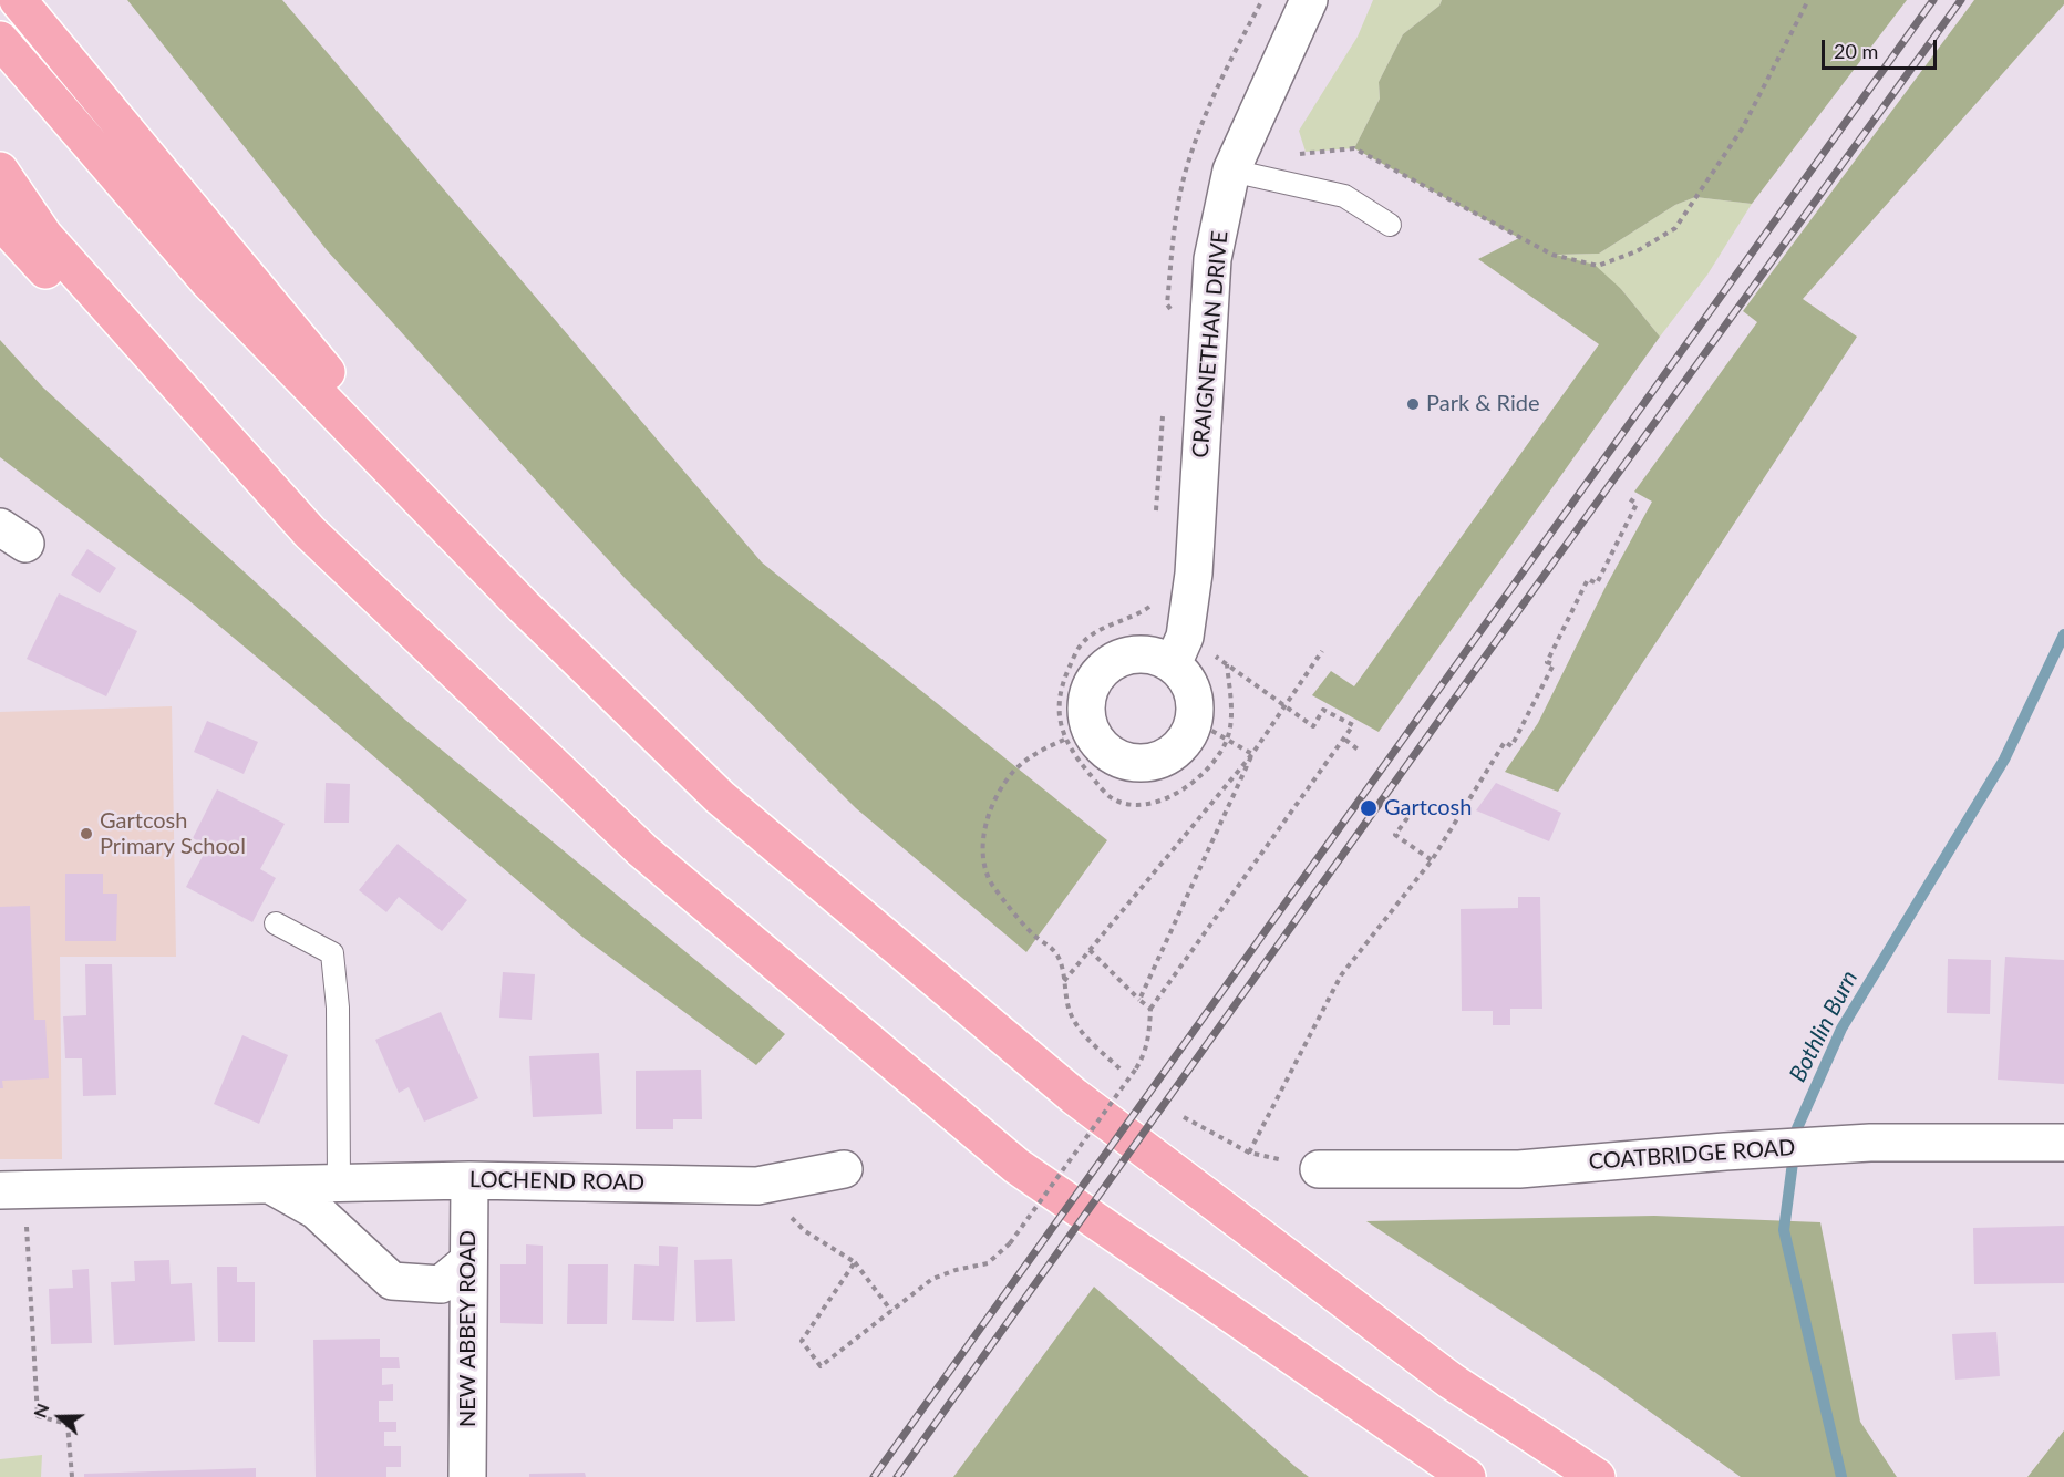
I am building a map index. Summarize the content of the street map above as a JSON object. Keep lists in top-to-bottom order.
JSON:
{
  "streets": {
    "street": [
      "CRAIGNETHAN DRIVE",
      "COATBRIDGE ROAD",
      "LOCHEND ROAD",
      "NEW ABBEY ROAD"
    ]
  },
  "crossings": [
    ["LOCHEND ROAD", "NEW ABBEY ROAD"]
  ],
  "water": ["Bothlin Burn"],
  "places": ["Park & Ride", "Gartcosh", "Gartcosh Primary School"],
  "scale_bar": "20 m",
  "north": "left"
}
